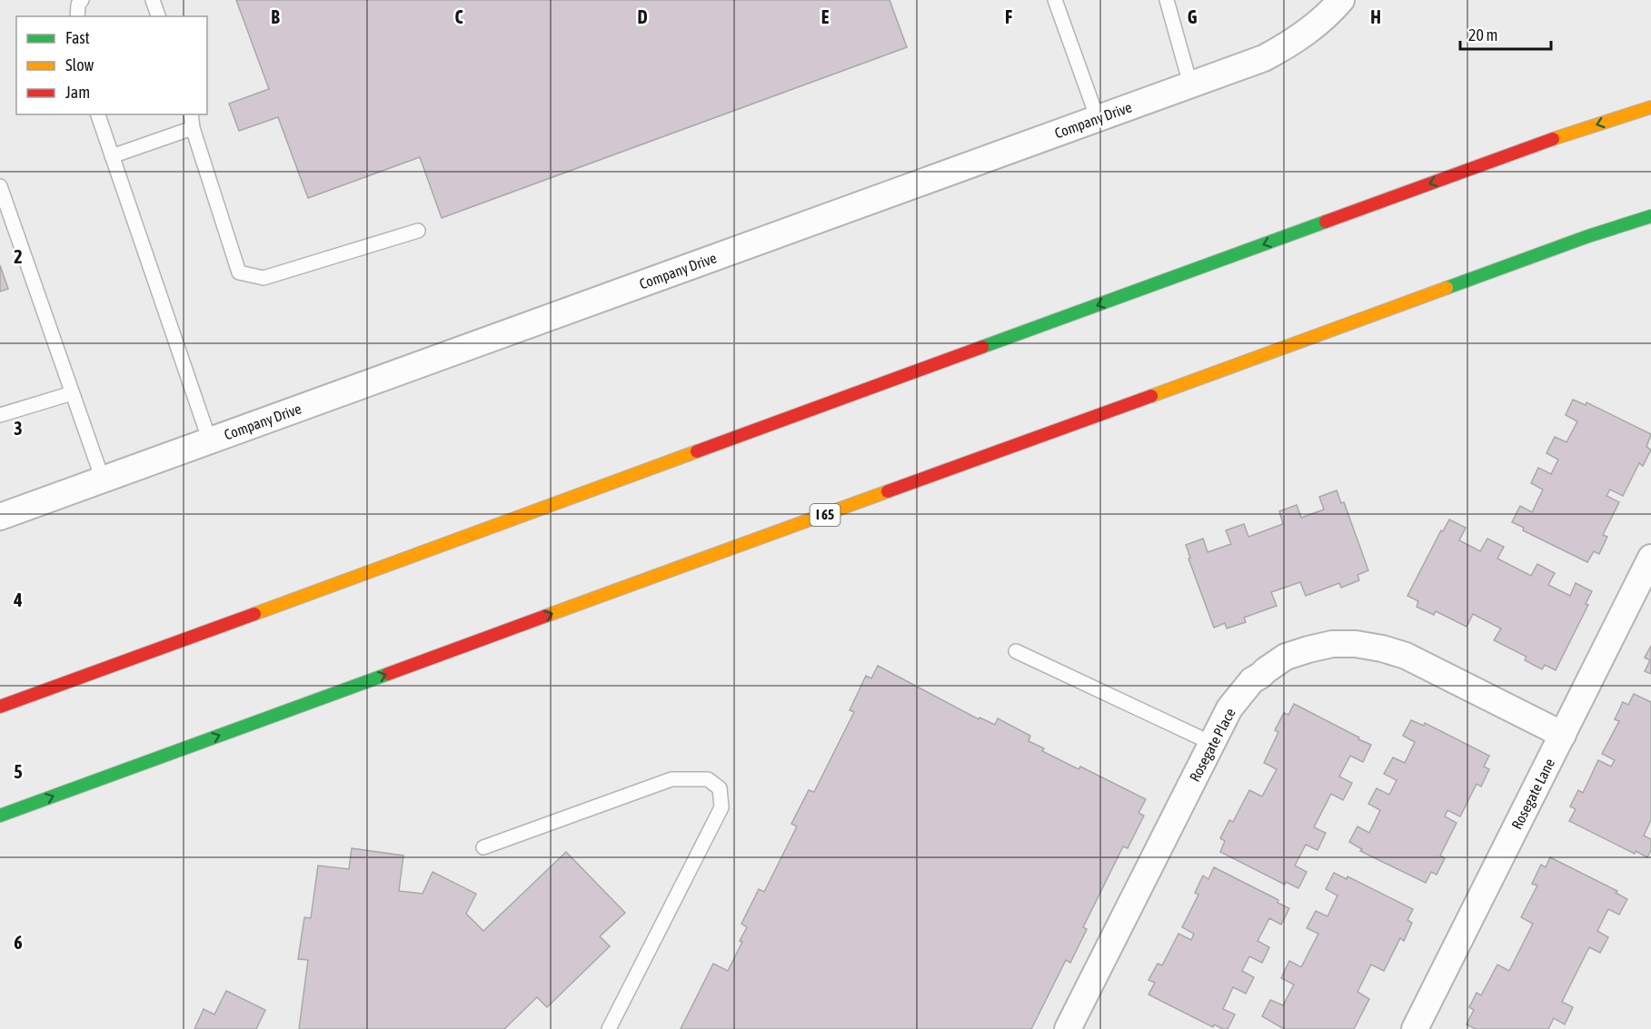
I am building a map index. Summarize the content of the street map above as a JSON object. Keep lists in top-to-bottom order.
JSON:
{
  "streets": {
    "highway": ["I 65"],
    "street": ["Company Drive", "Rosegate Place", "Rosegate Lane"]
  },
  "crossings": [
    ["Rosegate Place", "Rosegate Lane"]
  ],
  "legend": ["Fast", "Slow", "Jam"],
  "scale_bar": "20 m",
  "grid": {
    "columns": [
      "B",
      "C",
      "D",
      "E",
      "F",
      "G",
      "H"
    ],
    "rows": [
      "2",
      "3",
      "4",
      "5",
      "6"
    ]
  }
}
